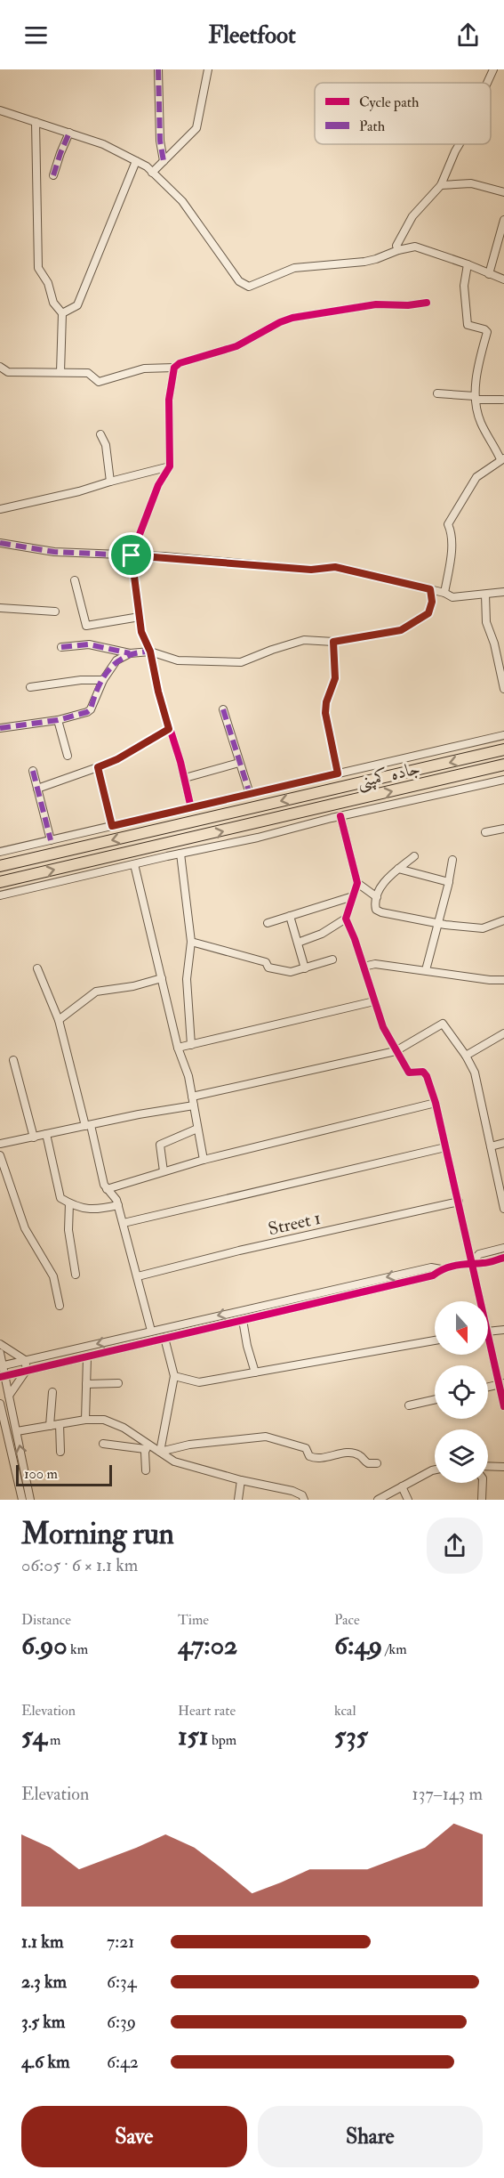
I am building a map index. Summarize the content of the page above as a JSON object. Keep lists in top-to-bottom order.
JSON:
{
  "streets": {
    "highway": ["جاده کمپنی"],
    "street": ["Street 1"]
  },
  "legend": ["Cycle path", "Path"],
  "scale_bar": "100 m",
  "north": "bottom",
  "page": {
    "header": "Fleetfoot",
    "scale": "100 m",
    "heading": ["Morning run", "06:05 · 6 × 1.1 km"],
    "stats": [
      ["Distance", "6.90 km"],
      ["Time", "47:02"],
      ["Pace", "6:49 /km"],
      ["Elevation", "54 m"],
      ["Heart rate", "151 bpm"],
      ["kcal", "535"]
    ],
    "chart": ["Elevation", "137–143 m"],
    "list": [
      {
        "name": "1.1 km",
        "note": "7:21"
      },
      {
        "name": "2.3 km",
        "note": "6:34"
      },
      {
        "name": "3.5 km",
        "note": "6:39"
      },
      {
        "name": "4.6 km",
        "note": "6:42"
      }
    ],
    "buttons": ["Save", "Share"]
  }
}
